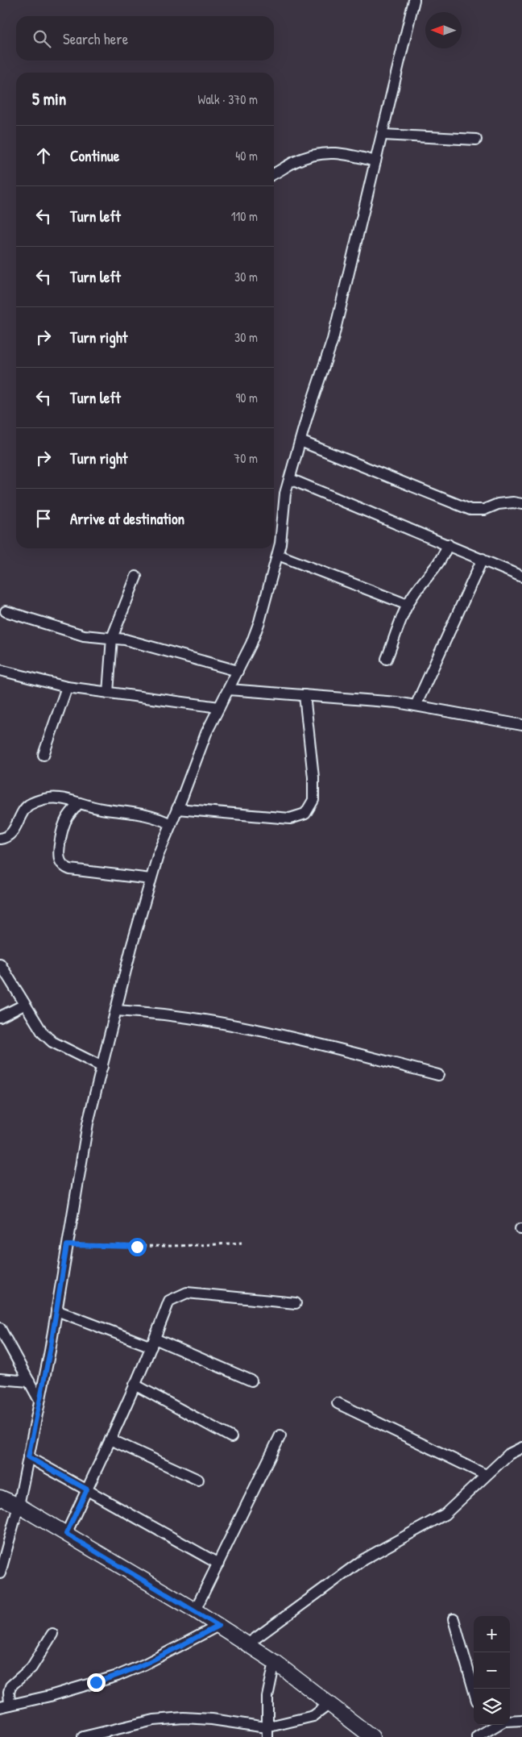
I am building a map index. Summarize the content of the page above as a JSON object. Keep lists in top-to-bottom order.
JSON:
{
  "north": "left",
  "page": {
    "search": "Search here",
    "heading": ["5 min", "Walk · 370 m"],
    "list": [
      ["Continue", "40 m"],
      ["Turn left", "110 m"],
      ["Turn left", "30 m"],
      ["Turn right", "30 m"],
      ["Turn left", "90 m"],
      ["Turn right", "70 m"],
      "Arrive at destination"
    ],
    "map_buttons": ["+", "−"]
  }
}
